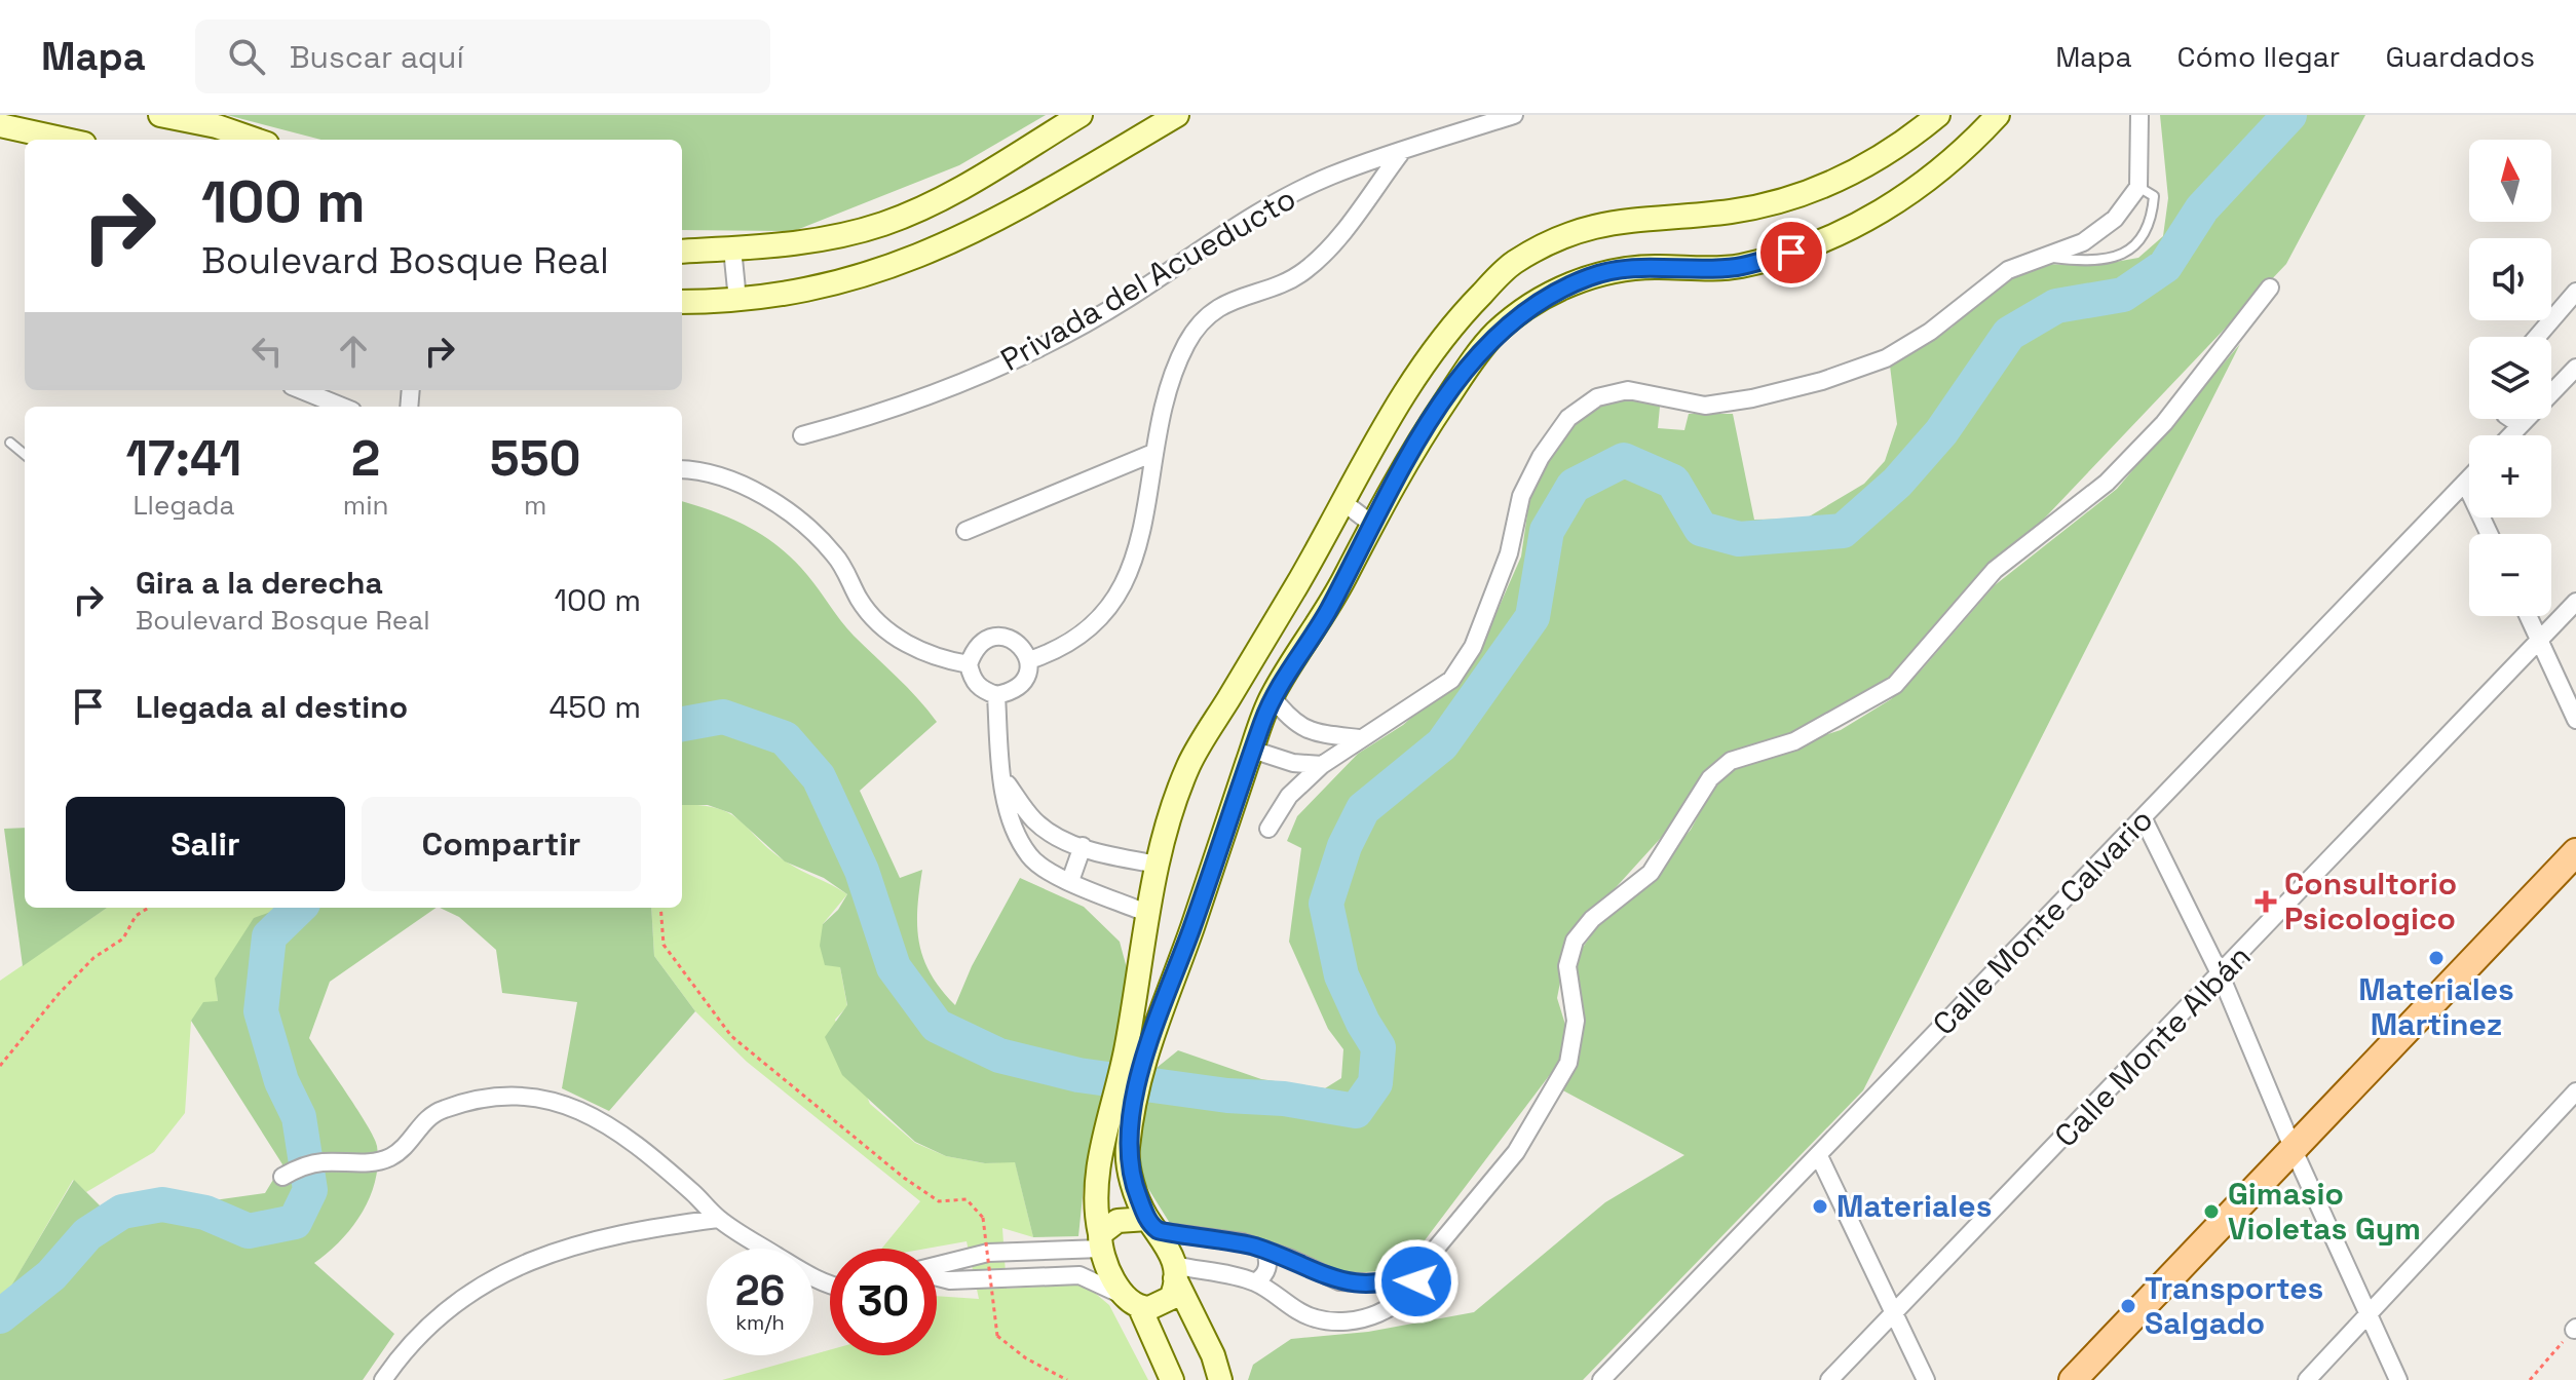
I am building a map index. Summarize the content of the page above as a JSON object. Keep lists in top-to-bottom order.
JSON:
{
  "streets": {
    "street": ["Privada del Acueducto", "Calle Monte Calvario", "Calle Monte Albán"]
  },
  "places": {
    "health": ["Consultorio Psicologico"],
    "other": [
      "Materiales Martinez",
      "Materiales",
      "Gimasio Violetas Gym",
      "Transportes Salgado"
    ]
  },
  "north": "top",
  "page": {
    "header": "Mapa",
    "search": "Buscar aquí",
    "nav": ["Mapa", "Cómo llegar", "Guardados"],
    "map_buttons": ["+", "−"],
    "turn": ["100 m", "Boulevard Bosque Real"],
    "eta": [
      "17:41",
      "Llegada",
      "2",
      "min",
      "550",
      "m"
    ],
    "list": [
      {
        "name": "Gira a la derecha",
        "note": "Boulevard Bosque Real",
        "value": "100 m"
      },
      {
        "name": "Llegada al destino",
        "value": "450 m"
      }
    ],
    "buttons": ["Salir", "Compartir"],
    "speed": "26 km/h",
    "limit": "30"
  }
}
